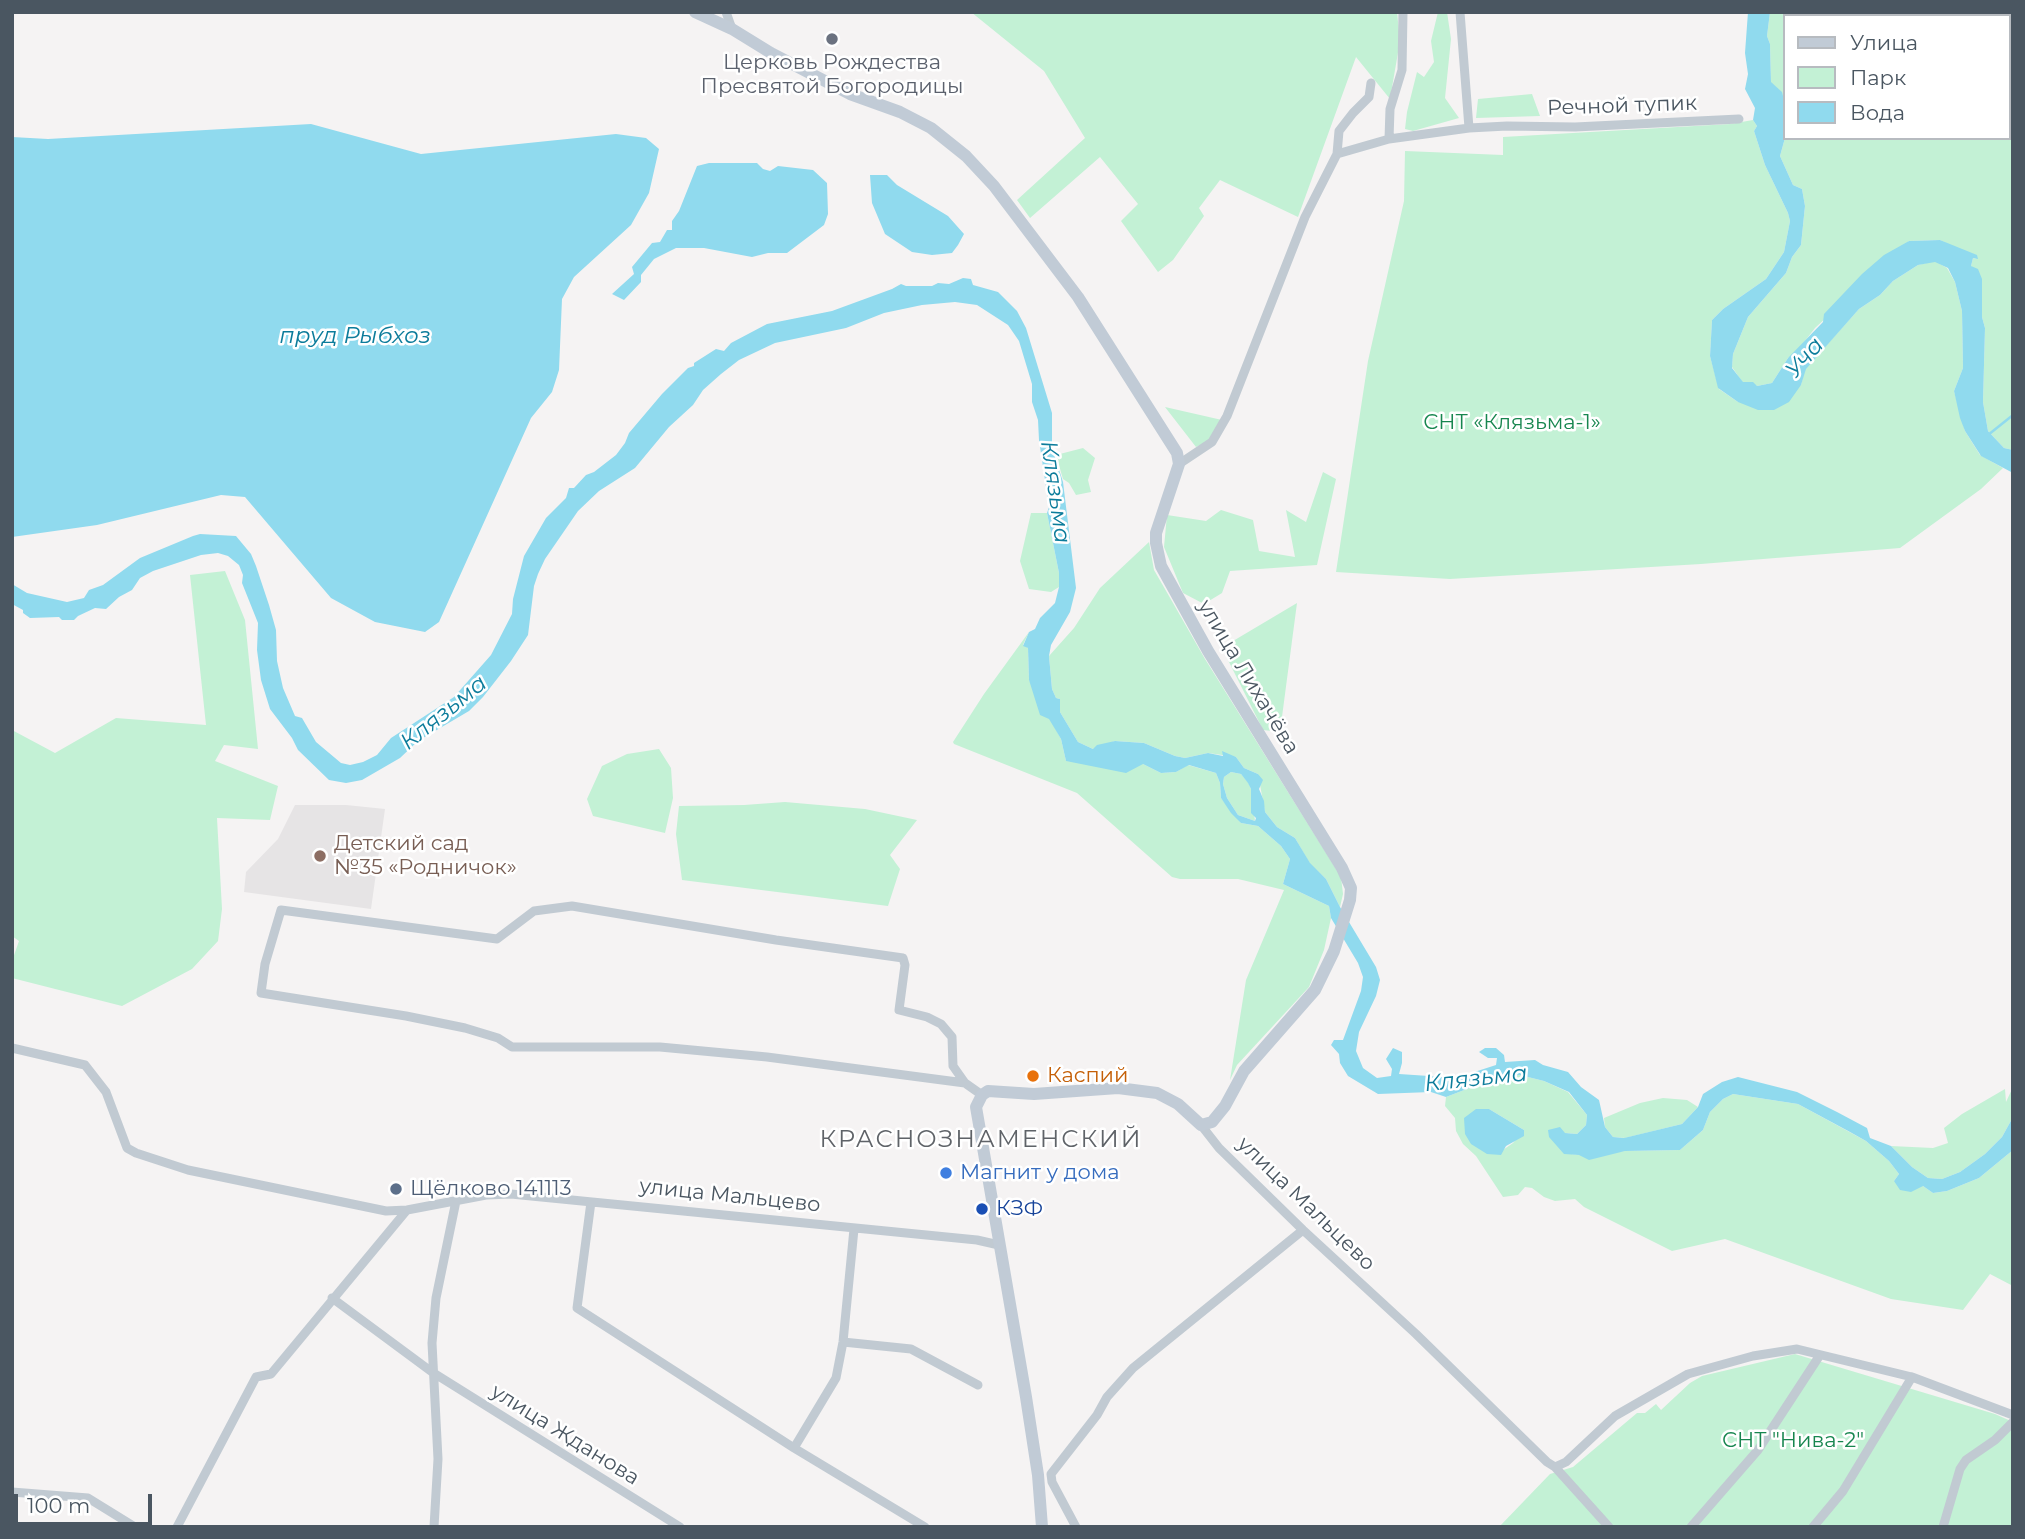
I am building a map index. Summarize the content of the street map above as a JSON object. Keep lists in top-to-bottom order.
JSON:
{
  "streets": {
    "street": [
      "Речной тупик",
      "улица Лихачёва",
      "улица Мальцево",
      "улица Жданова"
    ]
  },
  "crossings": [
    ["улица Лихачёва", "улица Мальцево"]
  ],
  "districts": ["КРАСНОЗНАМЕНСКИЙ"],
  "water": ["пруд Рыбхоз", "Уча", "Клязьма"],
  "parks": ["СНТ «Клязьма-1»", "СНТ \"Нива-2\""],
  "places": [
    "Церковь Рождества Пресвятой Богородицы",
    "Детский сад №35 «Родничок»",
    "Каспий",
    "Магнит у дома",
    "Щёлково 141113",
    "КЗФ"
  ],
  "legend": ["Улица", "Парк", "Вода"],
  "scale_bar": "100 m"
}
